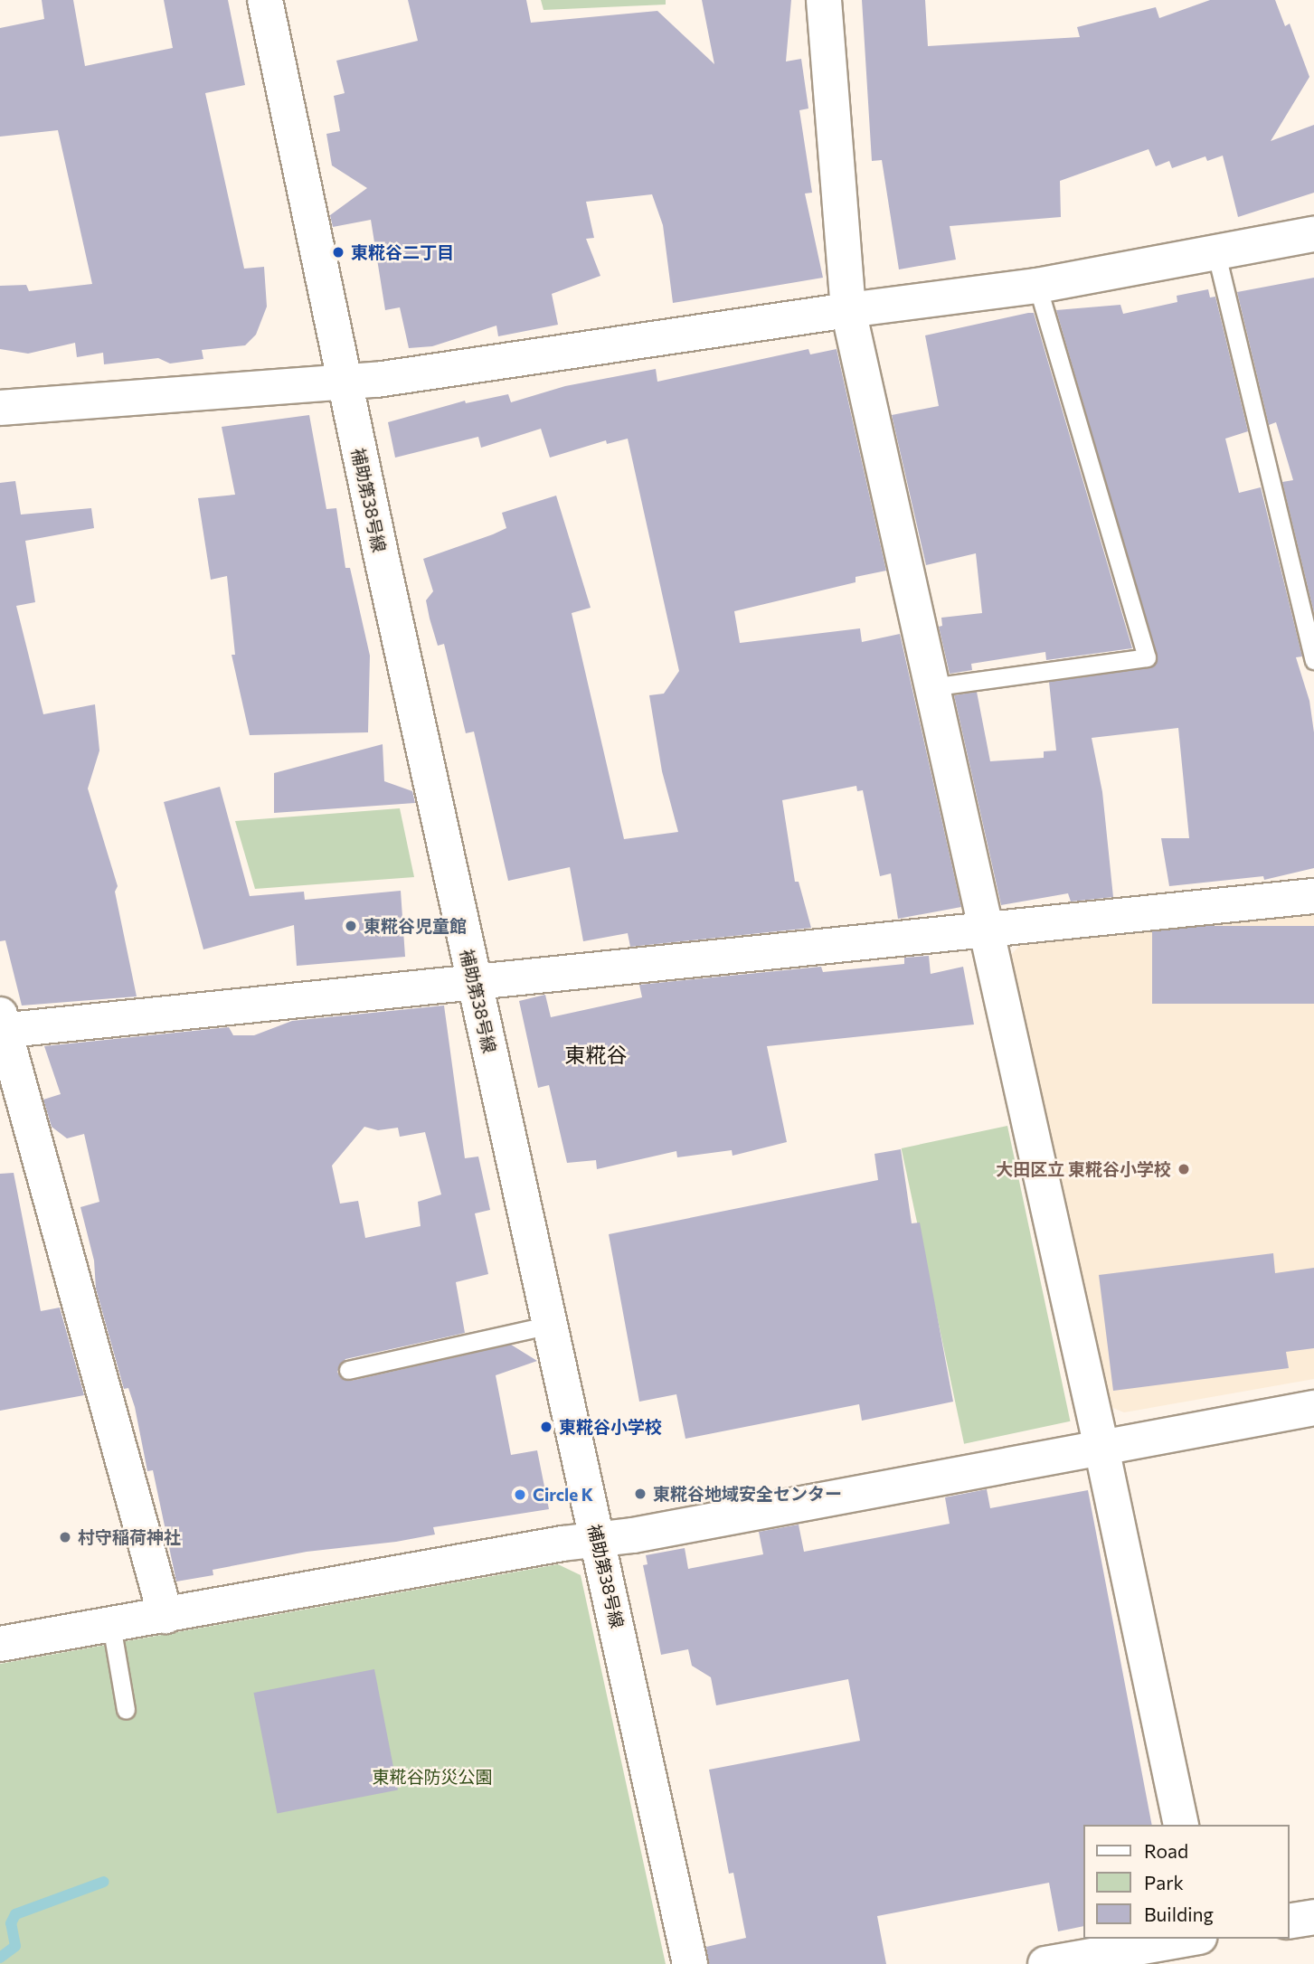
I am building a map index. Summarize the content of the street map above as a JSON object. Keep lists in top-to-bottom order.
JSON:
{
  "streets": {
    "street": ["補助第38号線"]
  },
  "districts": ["東糀谷"],
  "parks": ["東糀谷防災公園"],
  "places": [
    "東糀谷二丁目",
    "東糀谷児童館",
    "大田区立 東糀谷小学校",
    "東糀谷小学校",
    "東糀谷地域安全センター",
    "Circle K",
    "村守稲荷神社"
  ],
  "legend": ["Road", "Park", "Building"]
}
